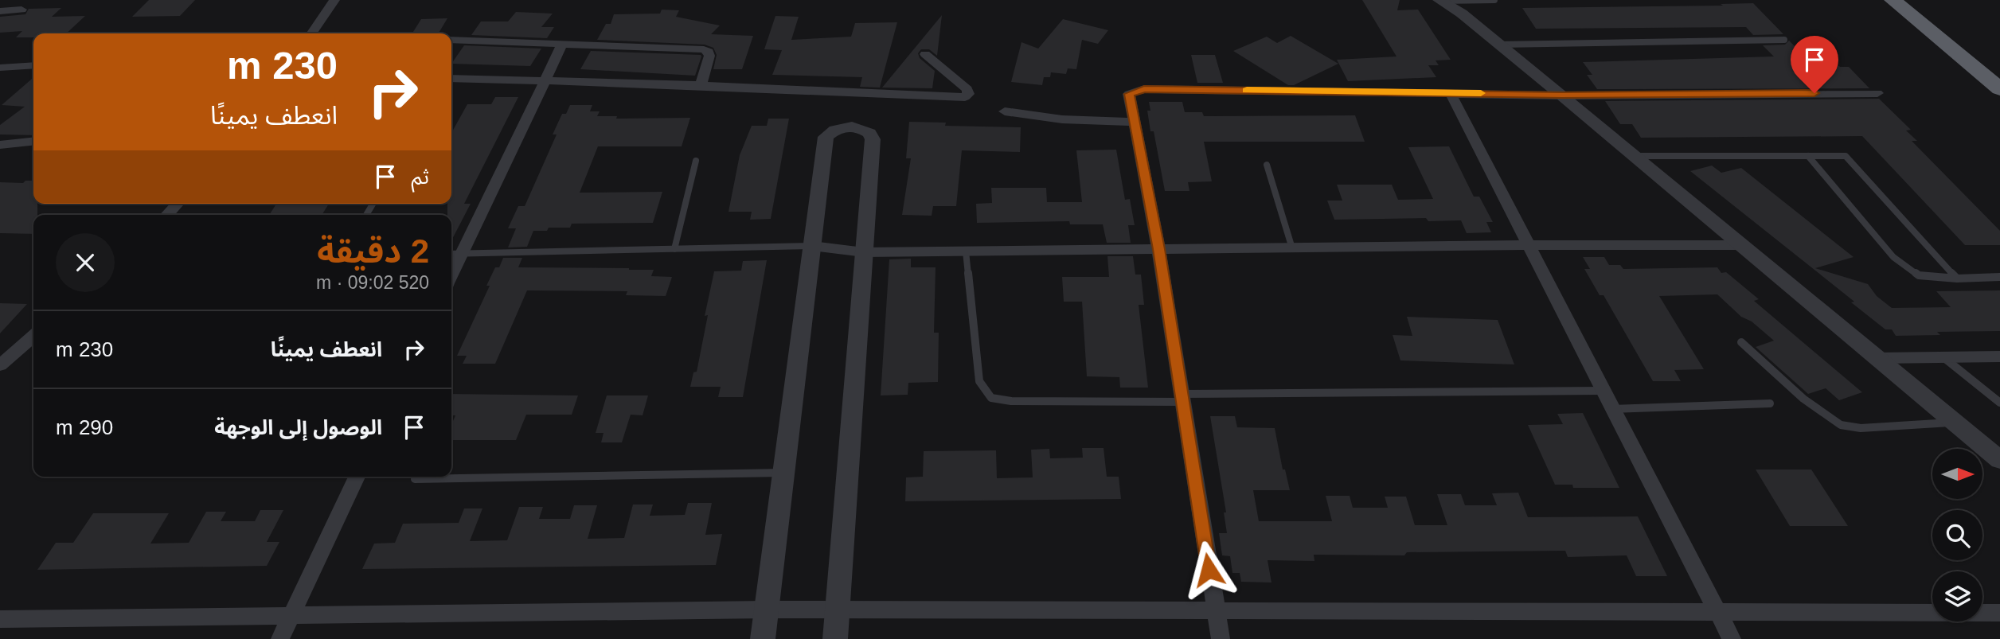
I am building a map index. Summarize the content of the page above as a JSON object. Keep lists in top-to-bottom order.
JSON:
{
  "north": "right",
  "page": {
    "turn": ["230 m", "انعطف يمينًا"],
    "then": "ثم",
    "heading": ["2 دقيقة", "520 m · 09:02"],
    "list": [
      {
        "name": "انعطف يمينًا",
        "value": "230 m"
      },
      {
        "name": "الوصول إلى الوجهة",
        "value": "290 m"
      }
    ]
  }
}
